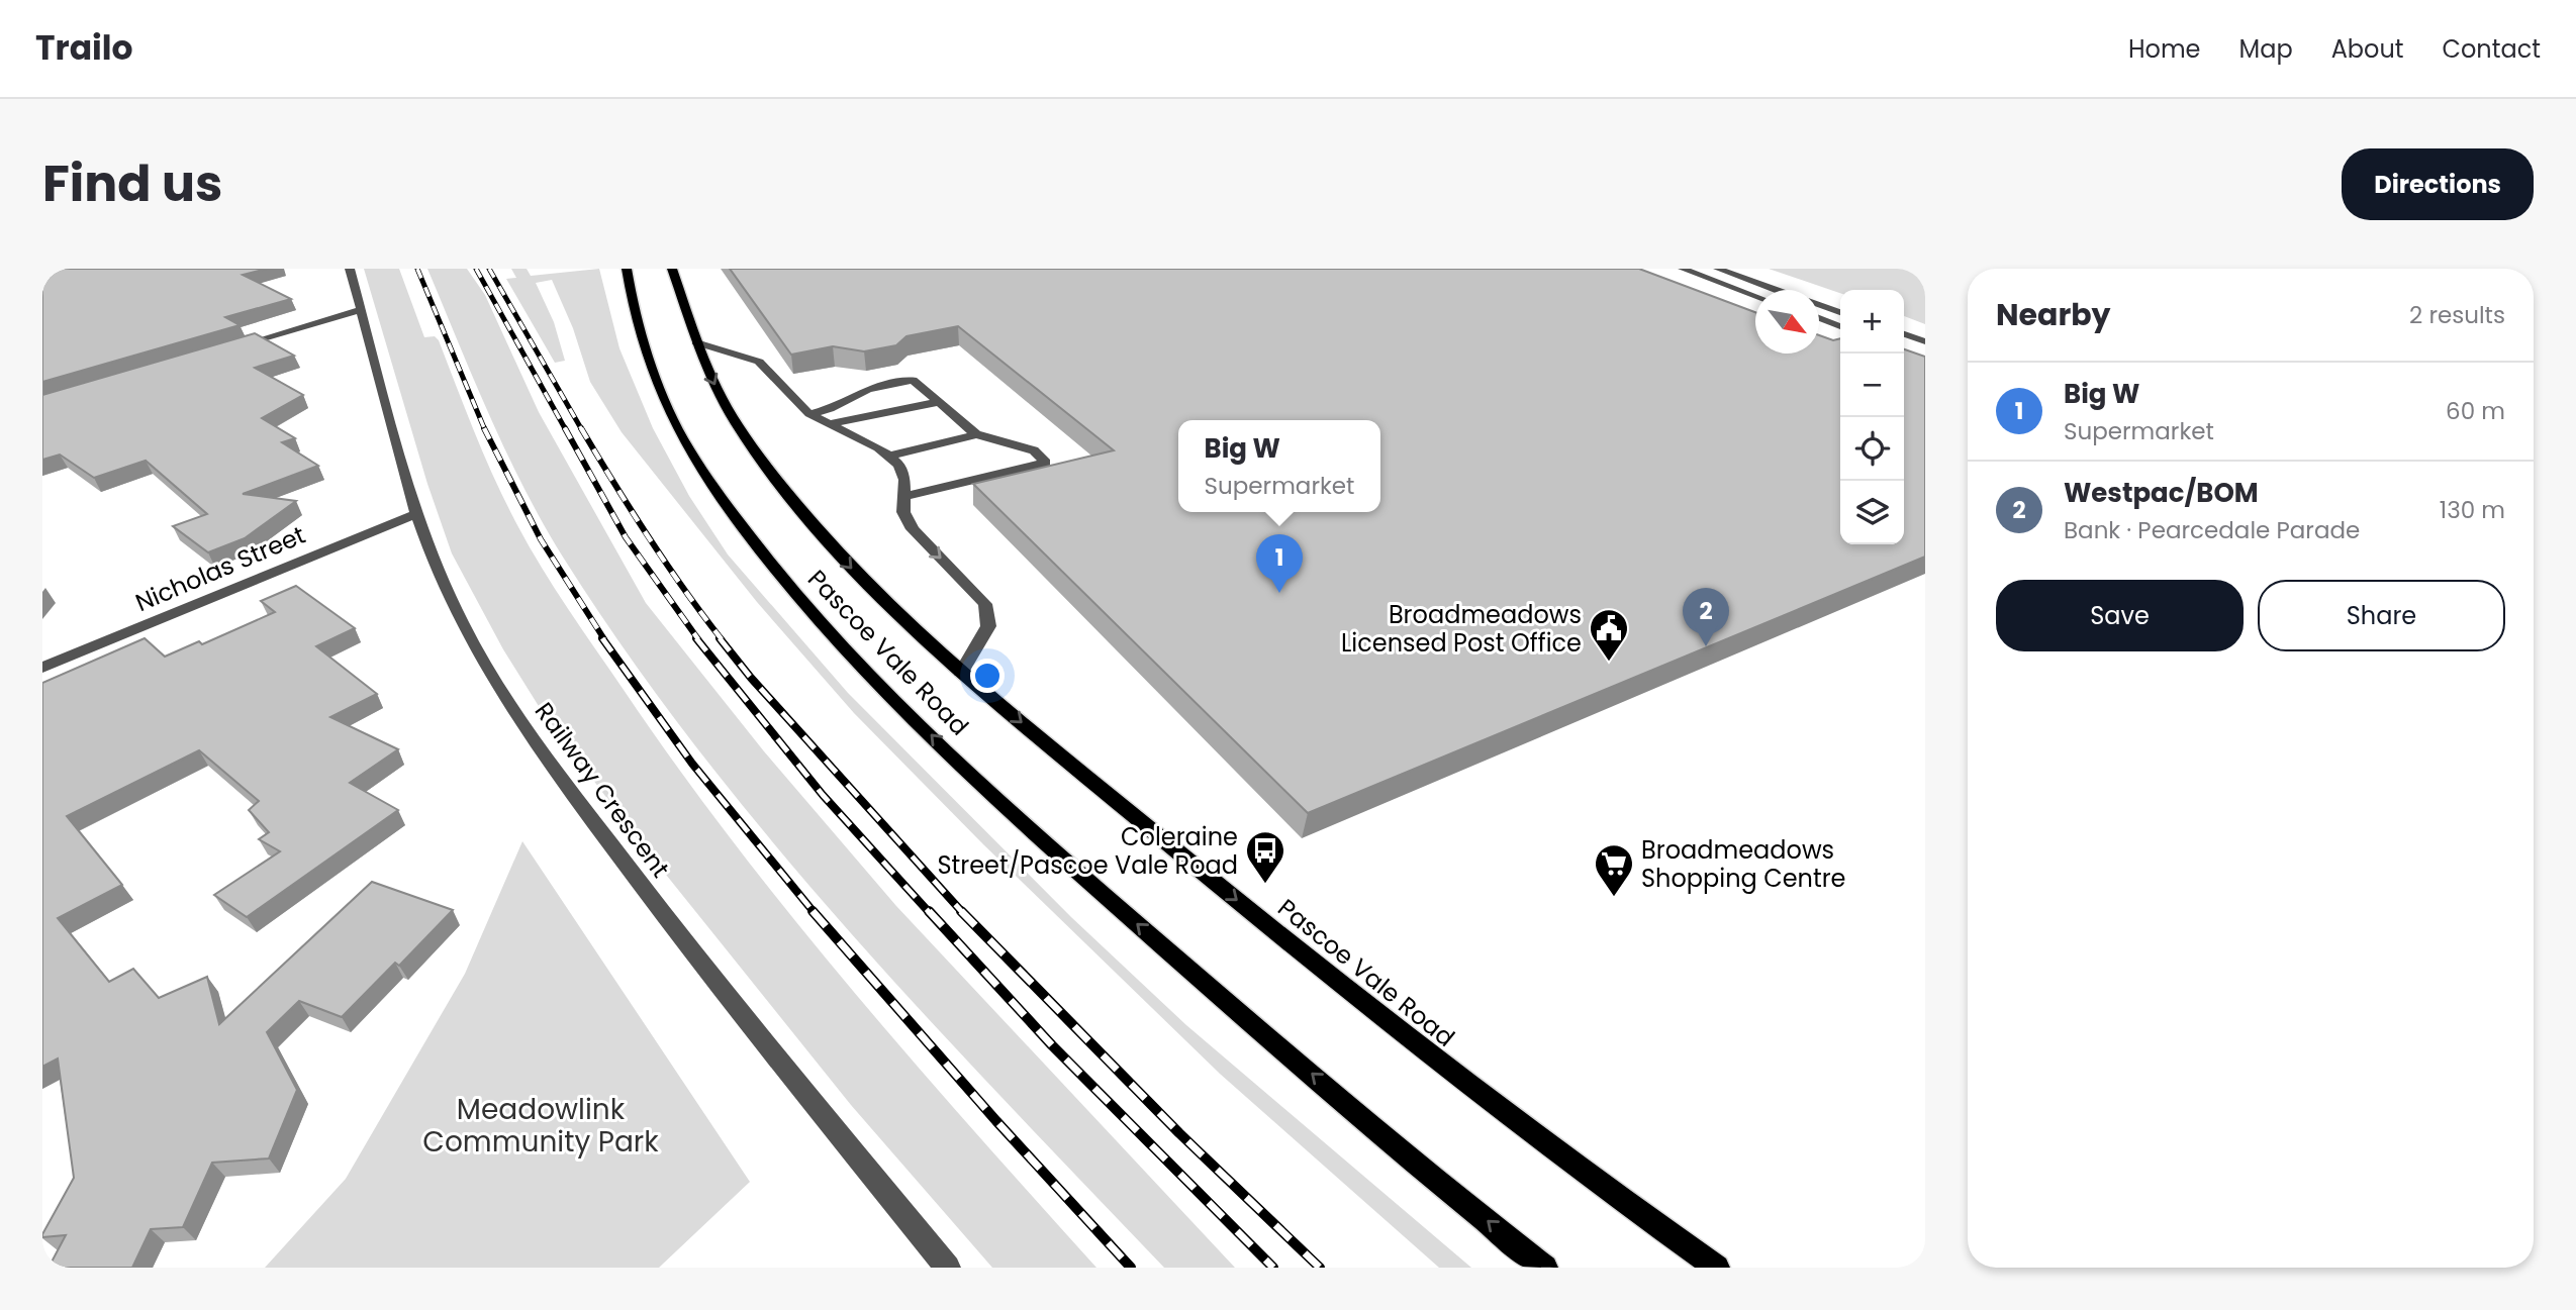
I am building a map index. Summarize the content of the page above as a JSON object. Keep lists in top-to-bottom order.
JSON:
{
  "streets": {
    "main road": ["Pascoe Vale Road"],
    "street": ["Nicholas Street", "Railway Crescent"]
  },
  "crossings": [
    ["Nicholas Street", "Railway Crescent"]
  ],
  "parks": ["Meadowlink Community Park"],
  "places": {
    "public building": ["Broadmeadows Licensed Post Office"],
    "bus stop": ["Coleraine Street/Pascoe Vale Road"],
    "supermarket": ["Broadmeadows Shopping Centre"]
  },
  "north": "bottom right",
  "page": {
    "header": "Trailo",
    "nav": [
      "Home",
      "Map",
      "About",
      "Contact"
    ],
    "title": "Find us",
    "buttons": [
      "Directions",
      ["Save", "Share"]
    ],
    "heading": ["Nearby", "2 results"],
    "map_buttons": ["+", "−"],
    "list": [
      {
        "mark": "1",
        "name": "Big W",
        "note": "Supermarket",
        "value": "60 m"
      },
      {
        "mark": "2",
        "name": "Westpac/BOM",
        "note": "Bank · Pearcedale Parade",
        "value": "130 m"
      }
    ],
    "popup": ["Big W", "Supermarket"],
    "pins": ["1", "2"]
  }
}
